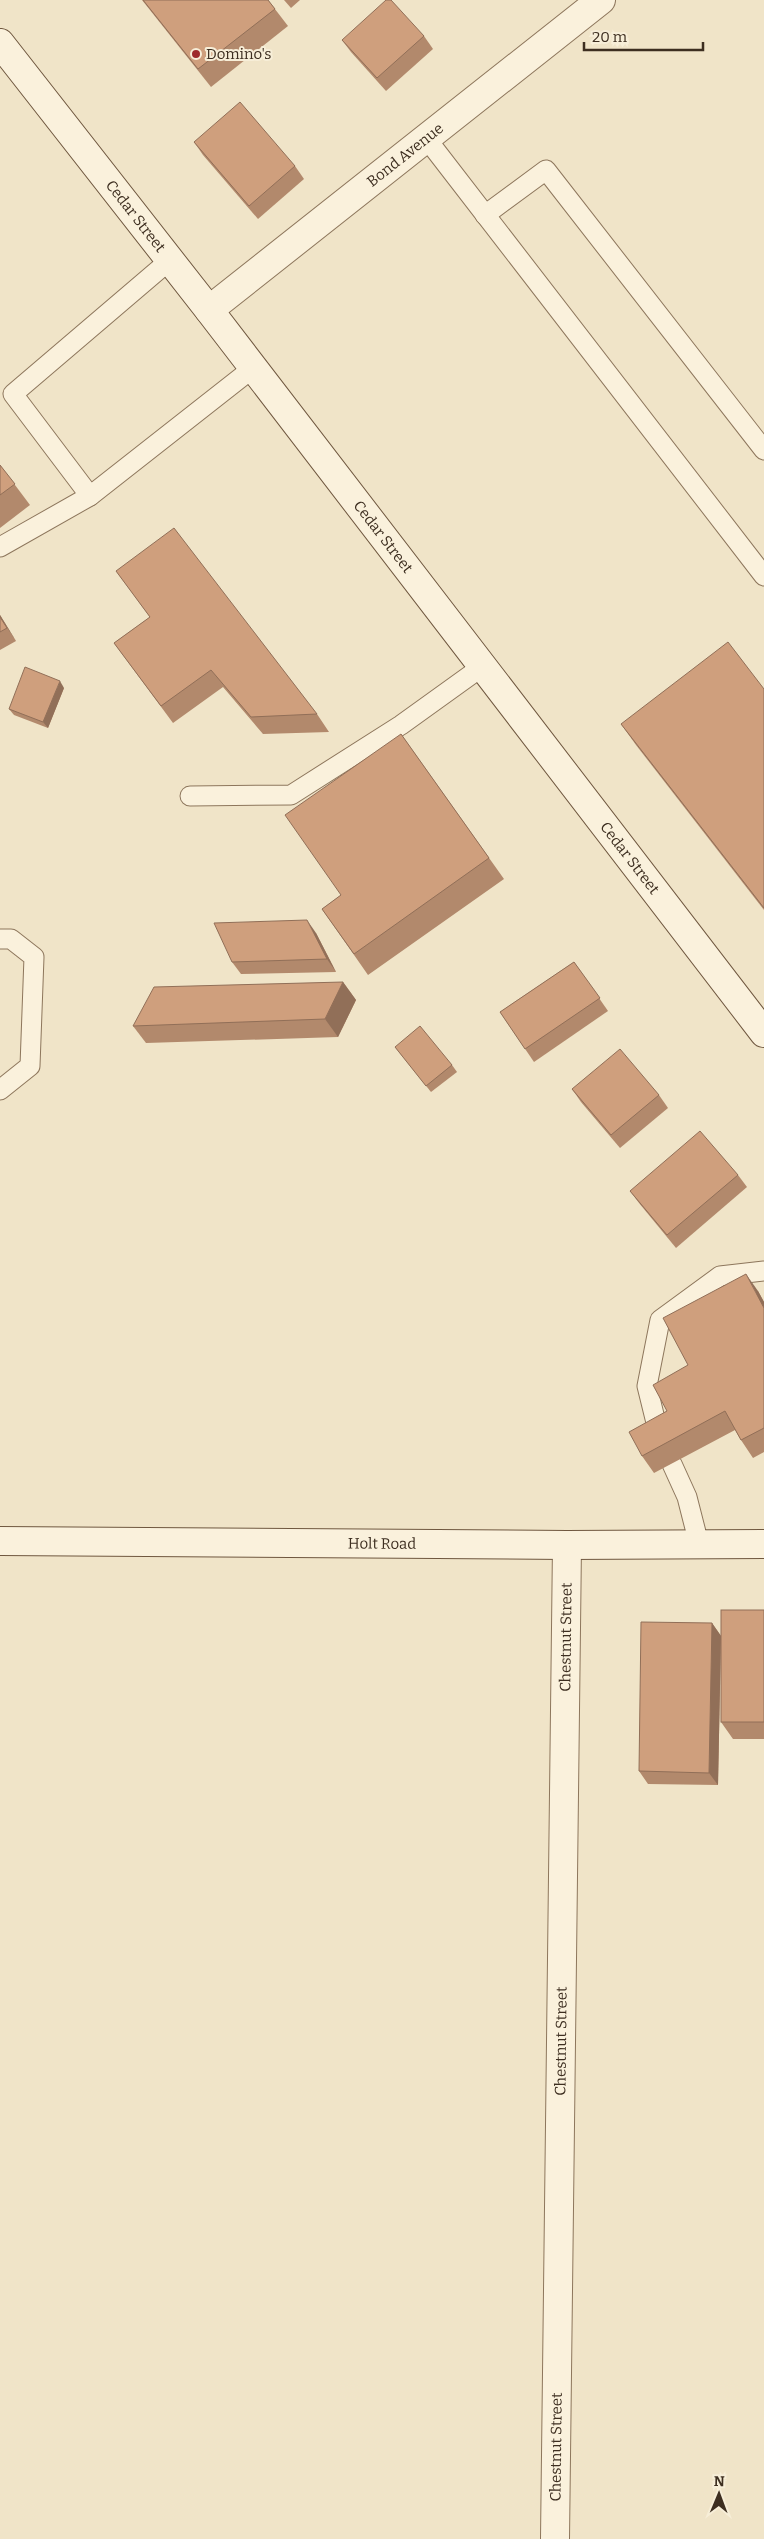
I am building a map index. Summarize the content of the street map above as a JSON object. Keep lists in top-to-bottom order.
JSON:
{
  "streets": {
    "main road": [
      "Bond Avenue",
      "Cedar Street",
      "Holt Road",
      "Chestnut Street"
    ]
  },
  "crossings": [
    ["Bond Avenue", "Cedar Street"],
    ["Holt Road", "Chestnut Street"]
  ],
  "places": ["Domino's"],
  "scale_bar": "20 m",
  "north": "top"
}
